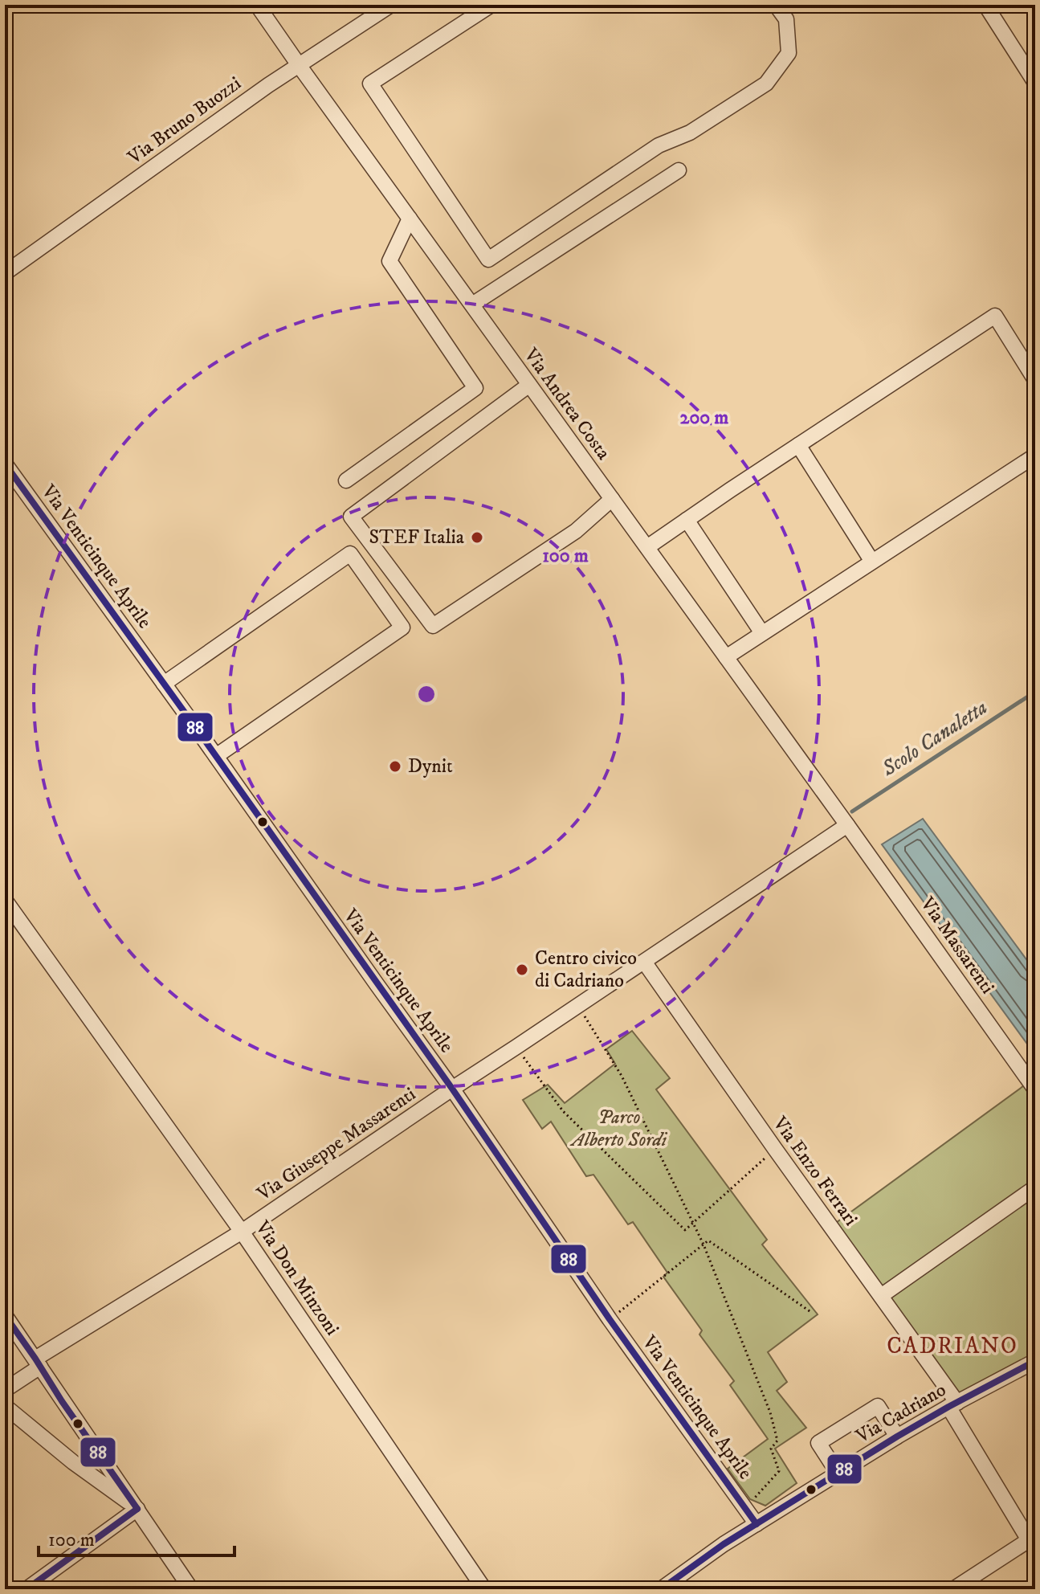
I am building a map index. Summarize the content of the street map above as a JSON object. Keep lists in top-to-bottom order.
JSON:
{
  "streets": {
    "street": [
      "Via Bruno Buozzi",
      "Via Andrea Costa",
      "Via Venticinque Aprile",
      "Via Massarenti",
      "Via Giuseppe Massarenti",
      "Via Enzo Ferrari",
      "Via Don Minzoni",
      "Via Cadriano"
    ]
  },
  "crossings": [
    ["Via Bruno Buozzi", "Via Andrea Costa"],
    ["Via Andrea Costa", "Via Massarenti"],
    ["Via Andrea Costa", "Via Giuseppe Massarenti"],
    ["Via Venticinque Aprile", "Via Giuseppe Massarenti"],
    ["Via Venticinque Aprile", "Via Cadriano"],
    ["Via Massarenti", "Via Giuseppe Massarenti"],
    ["Via Giuseppe Massarenti", "Via Enzo Ferrari"],
    ["Via Giuseppe Massarenti", "Via Don Minzoni"],
    ["Via Enzo Ferrari", "Via Cadriano"]
  ],
  "districts": ["CADRIANO"],
  "water": ["Scolo Canaletta"],
  "parks": ["Parco Alberto Sordi"],
  "places": ["STEF Italia", "Dynit", "Centro civico di Cadriano"],
  "lines": ["transit line 88"],
  "scale_bar": "100 m",
  "rings": ["200 m", "100 m"]
}
